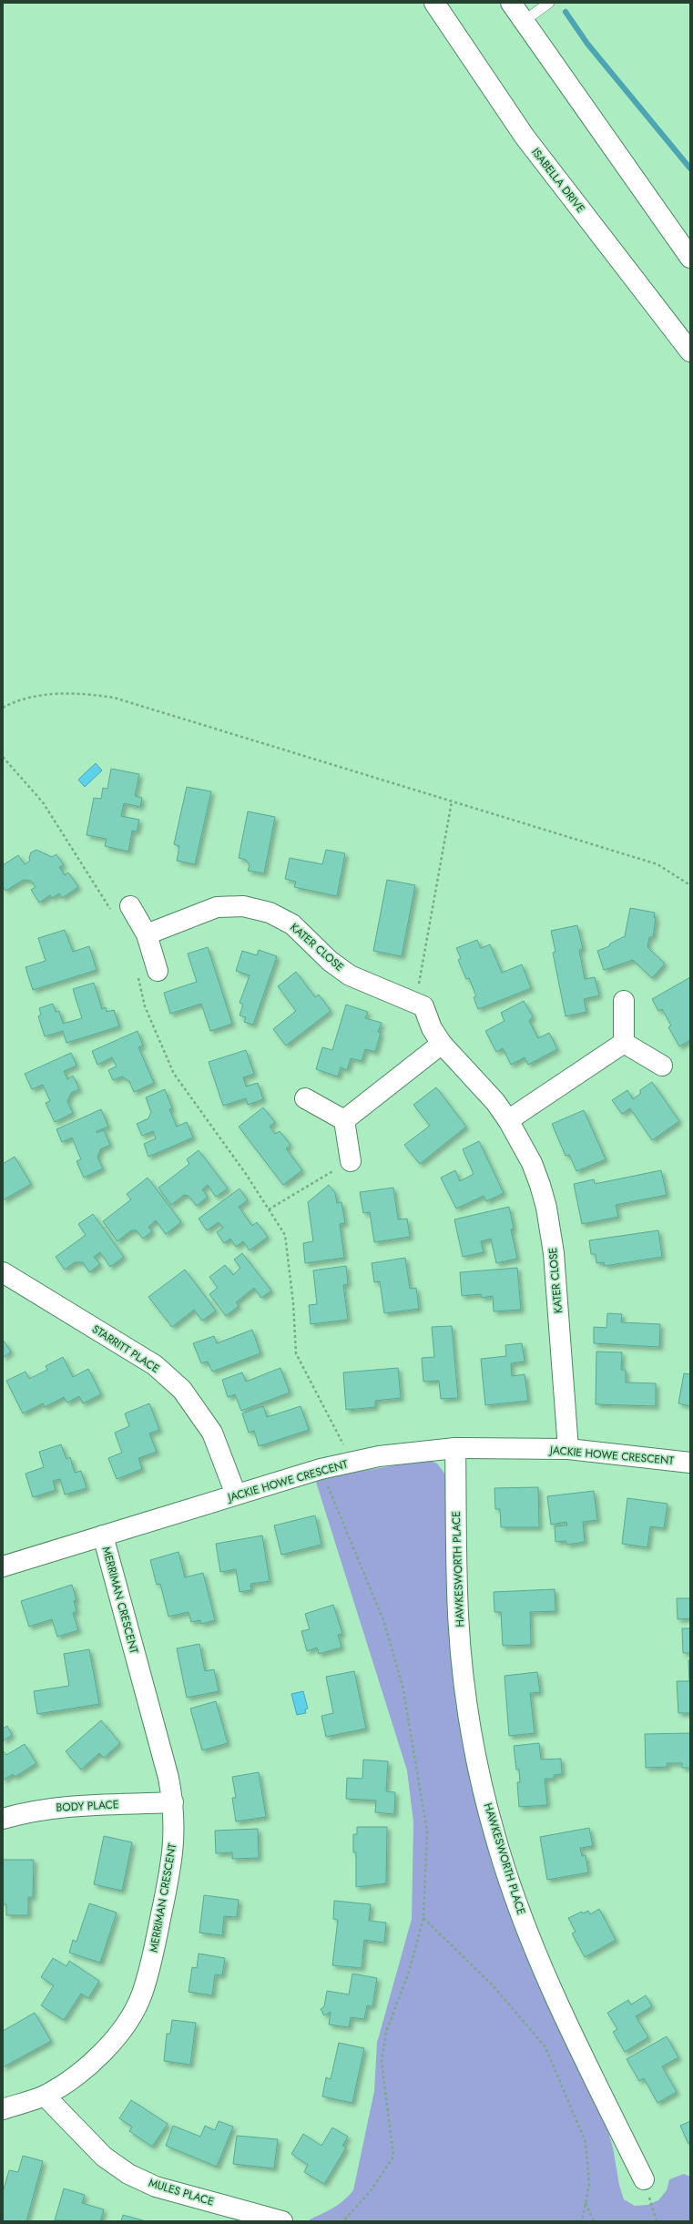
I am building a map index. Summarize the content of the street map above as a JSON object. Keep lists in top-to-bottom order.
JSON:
{
  "streets": {
    "street": [
      "ISABELLA DRIVE",
      "KATER CLOSE",
      "STARRITT PLACE",
      "JACKIE HOWE CRESCENT",
      "HAWKESWORTH PLACE",
      "MERRIMAN CRESCENT",
      "BODY PLACE",
      "MULES PLACE"
    ]
  },
  "crossings": [
    ["KATER CLOSE", "JACKIE HOWE CRESCENT"],
    ["STARRITT PLACE", "JACKIE HOWE CRESCENT"],
    ["JACKIE HOWE CRESCENT", "HAWKESWORTH PLACE"],
    ["JACKIE HOWE CRESCENT", "MERRIMAN CRESCENT"],
    ["MERRIMAN CRESCENT", "BODY PLACE"],
    ["MERRIMAN CRESCENT", "MULES PLACE"]
  ]
}
